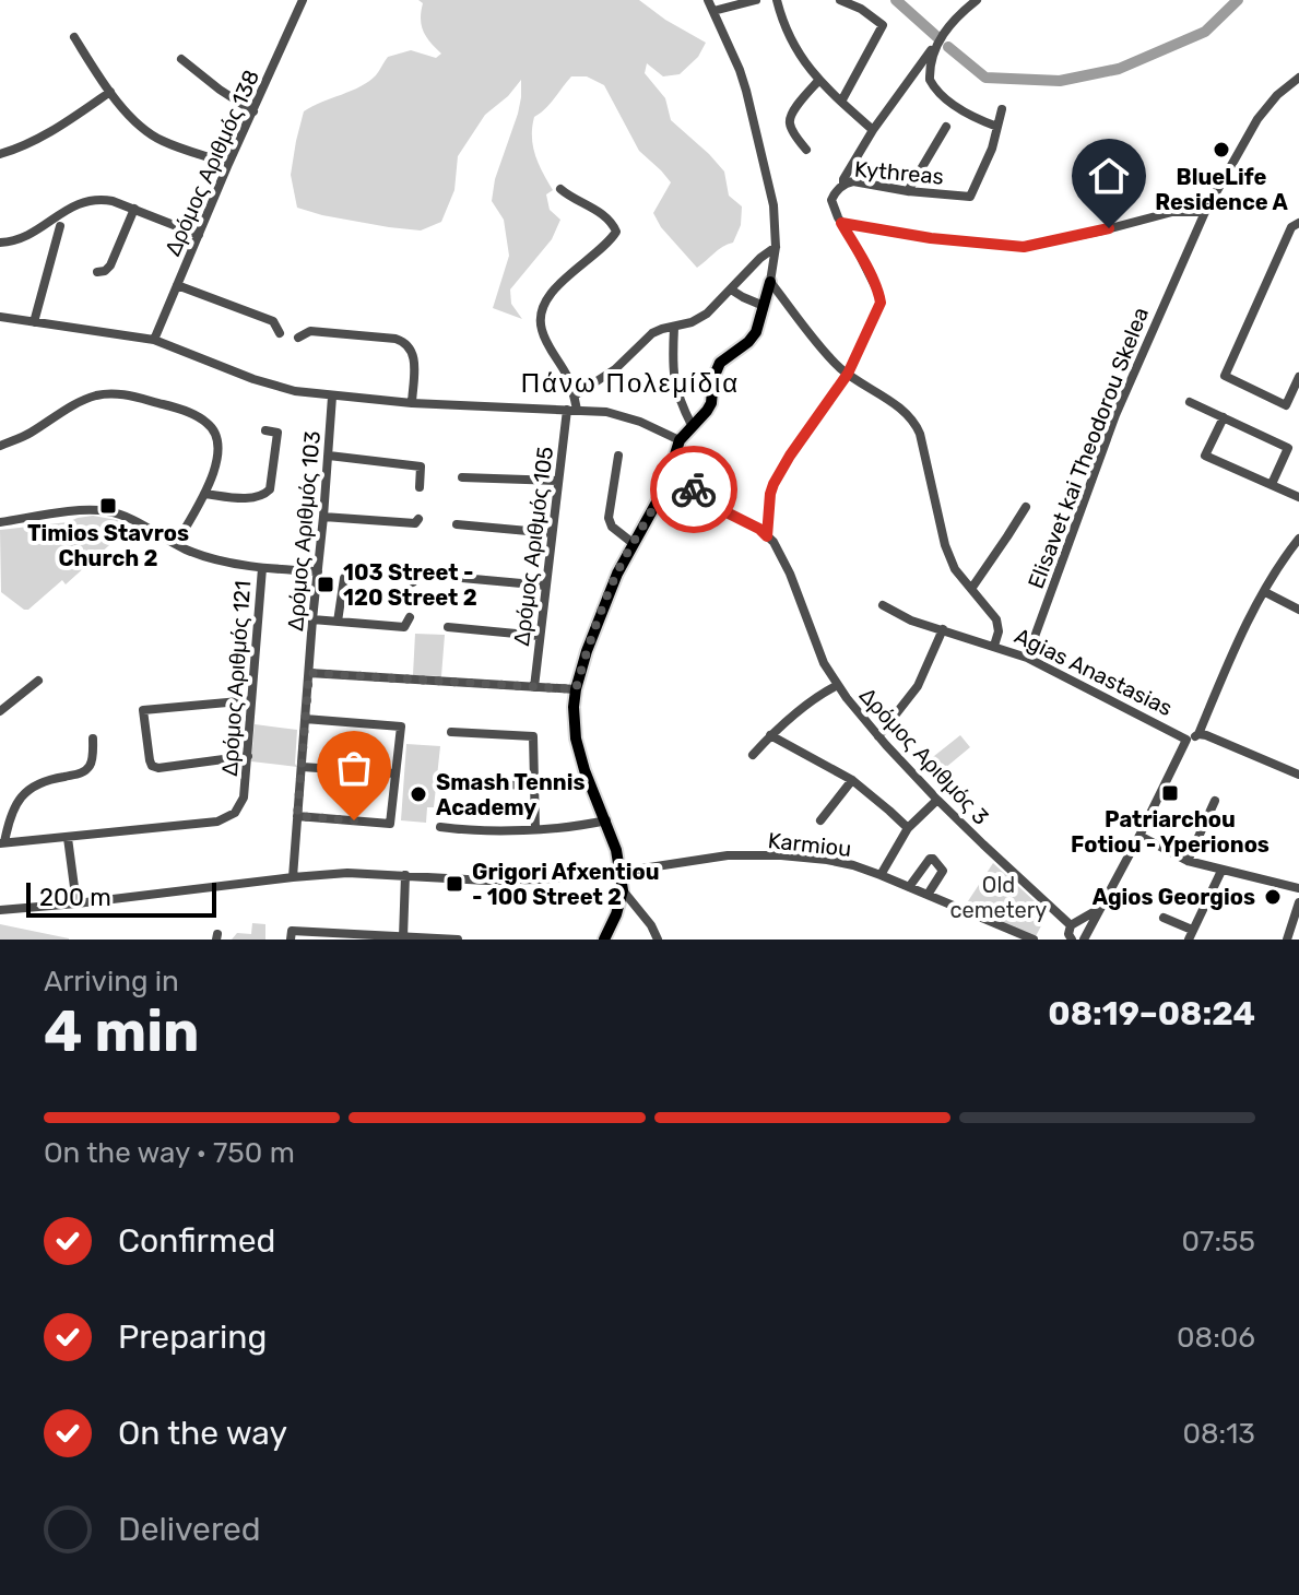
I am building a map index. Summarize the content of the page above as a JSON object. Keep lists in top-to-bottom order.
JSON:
{
  "streets": {
    "street": [
      "Δρόμος Αριθμός 138",
      "Kythreas",
      "Elisavet kai Theodorou Skelea",
      "Δρόμος Αριθμός 103",
      "Δρόμος Αριθμός 105",
      "Agias Anastasias",
      "Δρόμος Αριθμός 121",
      "Δρόμος Αριθμός 3",
      "Karmiou"
    ]
  },
  "crossings": [
    ["Elisavet kai Theodorou Skelea", "Agias Anastasias"],
    ["Δρόμος Αριθμός 103", "Karmiou"]
  ],
  "districts": ["Πάνω Πολεμίδια"],
  "parks": ["Old cemetery"],
  "places": {
    "other": ["BlueLife Residence A", "Smash Tennis Academy", "Agios Georgios"],
    "transit": [
      "Timios Stavros Church 2",
      "103 Street - 120 Street 2",
      "Patriarchou Fotiou - Yperionos",
      "Grigori Afxentiou - 100 Street 2"
    ]
  },
  "scale_bar": "200 m",
  "page": {
    "scale": "200 m",
    "heading": ["4 min", "Arriving in", "08:19–08:24"],
    "bar": "On the way · 750 m",
    "list": [
      ["Confirmed", "07:55"],
      ["Preparing", "08:06"],
      ["On the way", "08:13"],
      "Delivered"
    ]
  }
}
